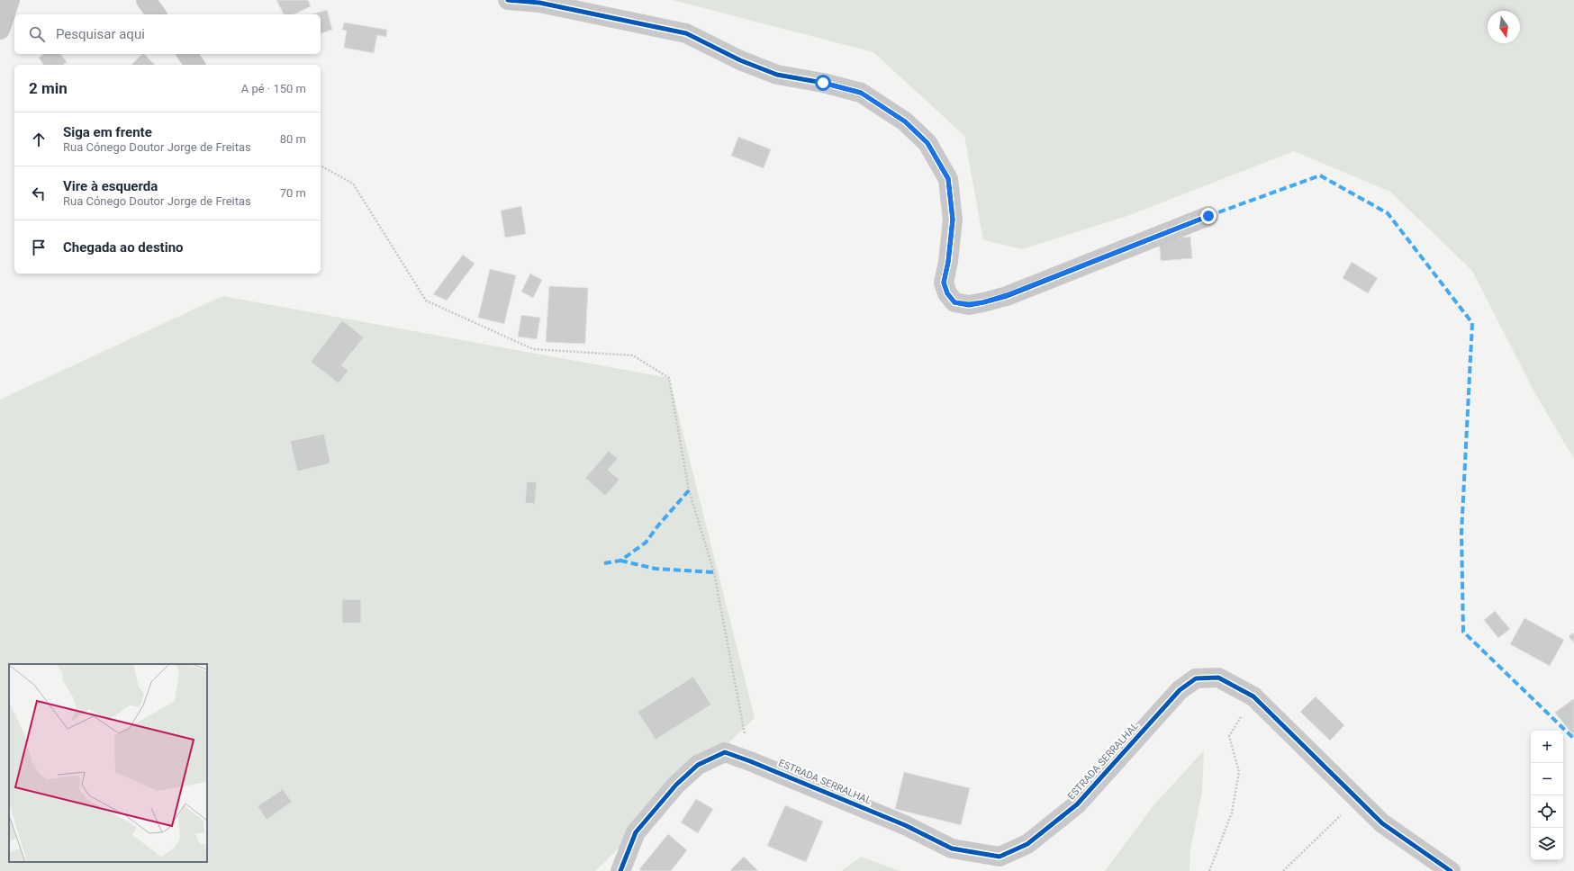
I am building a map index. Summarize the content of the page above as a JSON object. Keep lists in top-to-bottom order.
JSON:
{
  "streets": {
    "street": ["ESTRADA SERRALHAL"]
  },
  "north": "bottom",
  "page": {
    "search": "Pesquisar aqui",
    "heading": ["2 min", "A pé · 150 m"],
    "list": [
      ["Siga em frente", "Rua Cónego Doutor Jorge de Freitas", "80 m"],
      ["Vire à esquerda", "Rua Cónego Doutor Jorge de Freitas", "70 m"],
      "Chegada ao destino"
    ],
    "map_buttons": ["+", "−"]
  }
}
